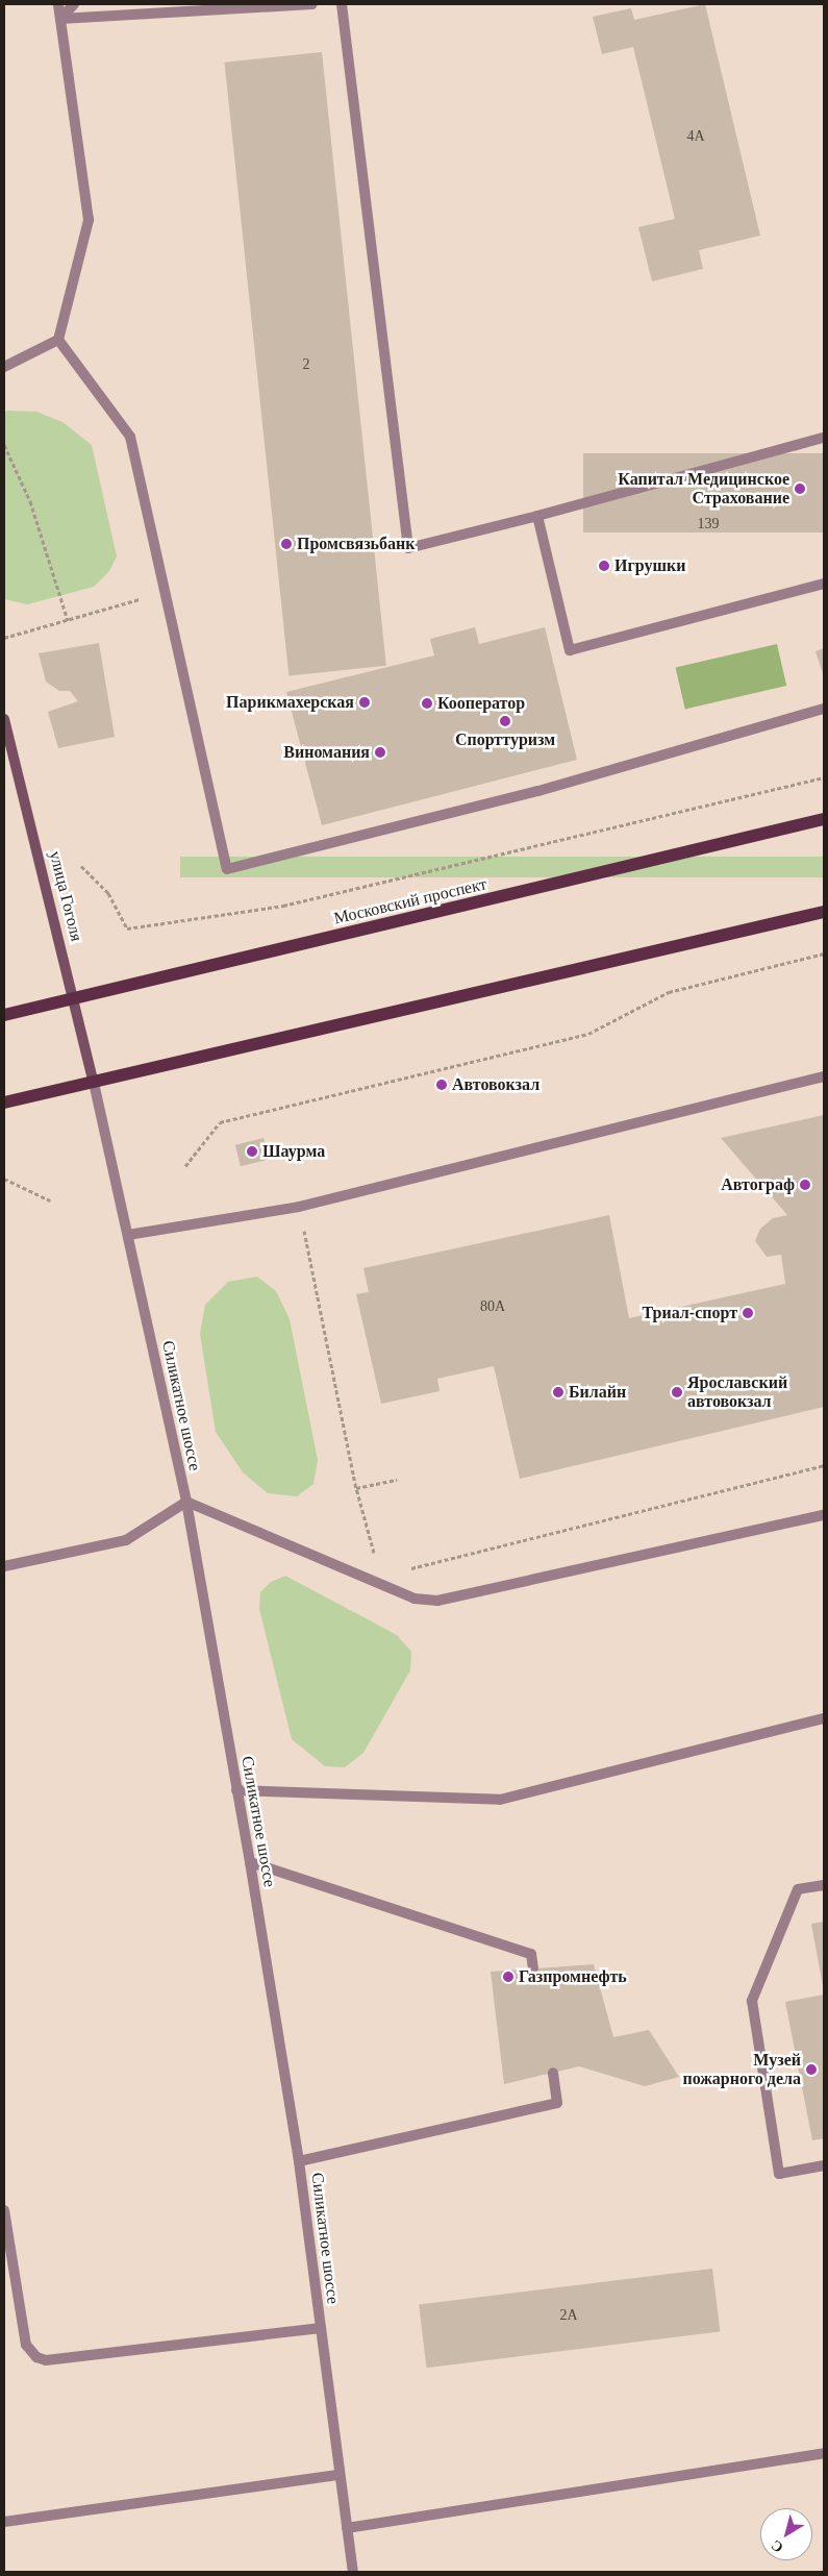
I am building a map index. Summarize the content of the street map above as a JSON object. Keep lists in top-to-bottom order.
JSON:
{
  "streets": {
    "main road": ["Московский проспект"],
    "street": ["улица Гоголя", "Силикатное шоссе"]
  },
  "crossings": [
    ["улица Гоголя", "Московский проспект"],
    ["улица Гоголя", "Силикатное шоссе"]
  ],
  "places": [
    "Капитал Медицинское Страхование",
    "Промсвязьбанк",
    "Игрушки",
    "Парикмахерская",
    "Кооператор",
    "Спорттуризм",
    "Виномания",
    "Автовокзал",
    "Шаурма",
    "Автограф",
    "Триал-спорт",
    "Билайн",
    "Ярославский автовокзал",
    "Газпромнефть",
    "Музей пожарного дела"
  ],
  "house_numbers": [
    "4А",
    "2",
    "139",
    "80А",
    "2А"
  ],
  "north": "bottom left"
}
